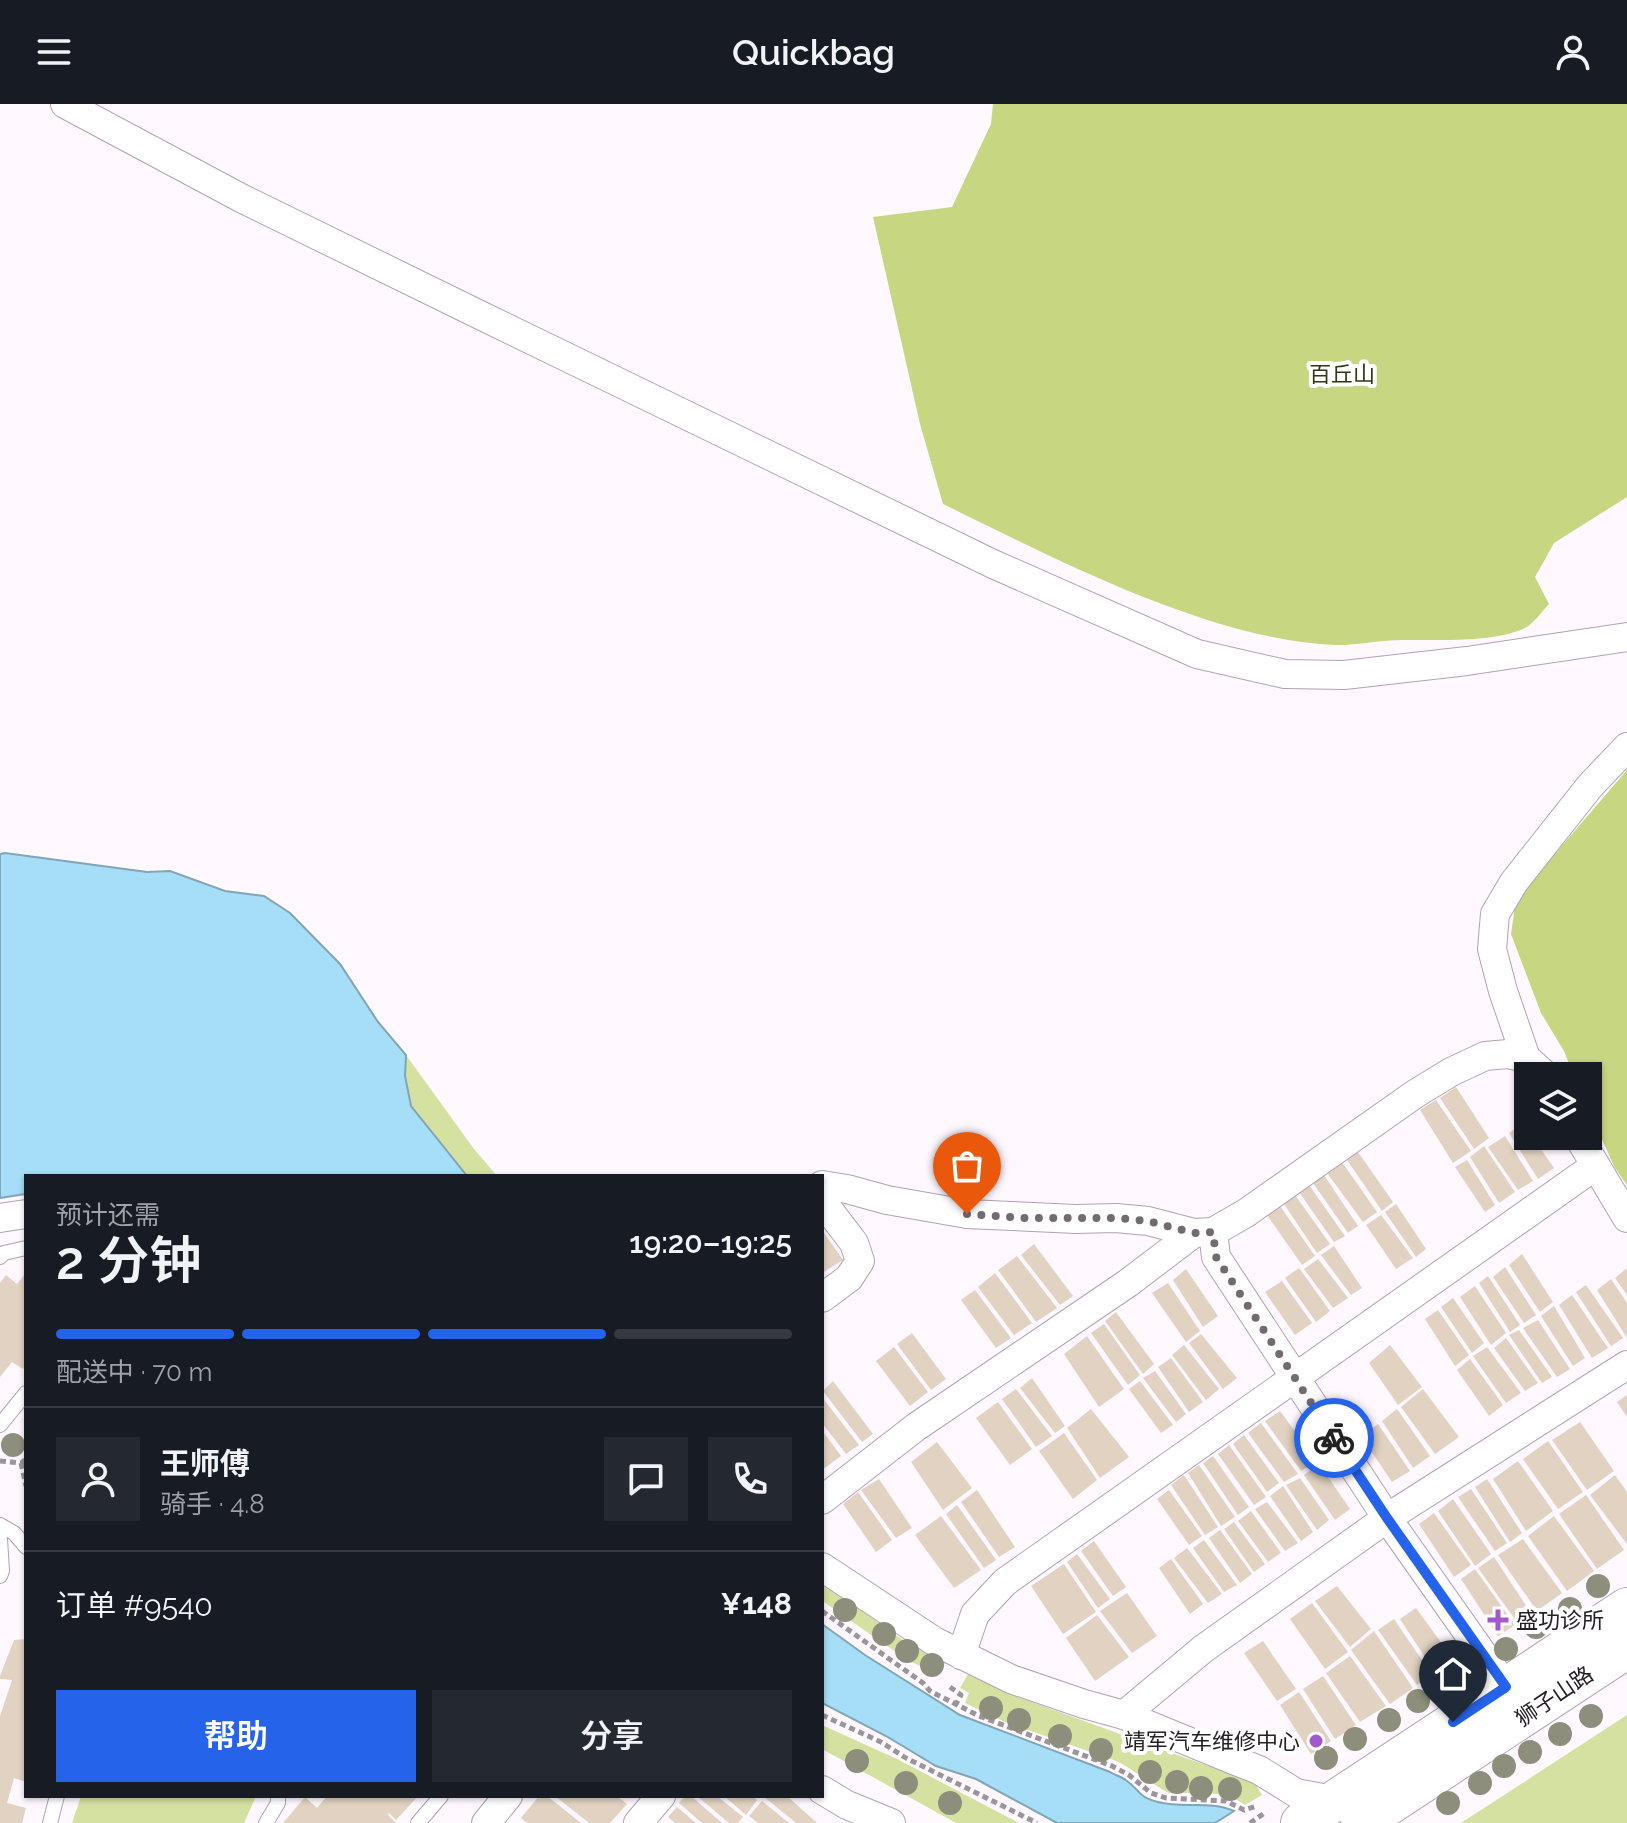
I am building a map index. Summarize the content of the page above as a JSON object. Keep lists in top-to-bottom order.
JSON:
{
  "streets": {
    "main road": ["狮子山路"]
  },
  "parks": ["百丘山"],
  "places": {
    "health": ["盛功诊所"],
    "other": ["靖军汽车维修中心"]
  },
  "page": {
    "header": "Quickbag",
    "heading": ["2 分钟", "预计还需", "19:20–19:25"],
    "panel": [
      "王师傅",
      "骑手 · 4.8",
      "订单 #9540",
      "¥148"
    ],
    "bar": "配送中 · 70 m",
    "buttons": ["帮助", "分享"]
  }
}
